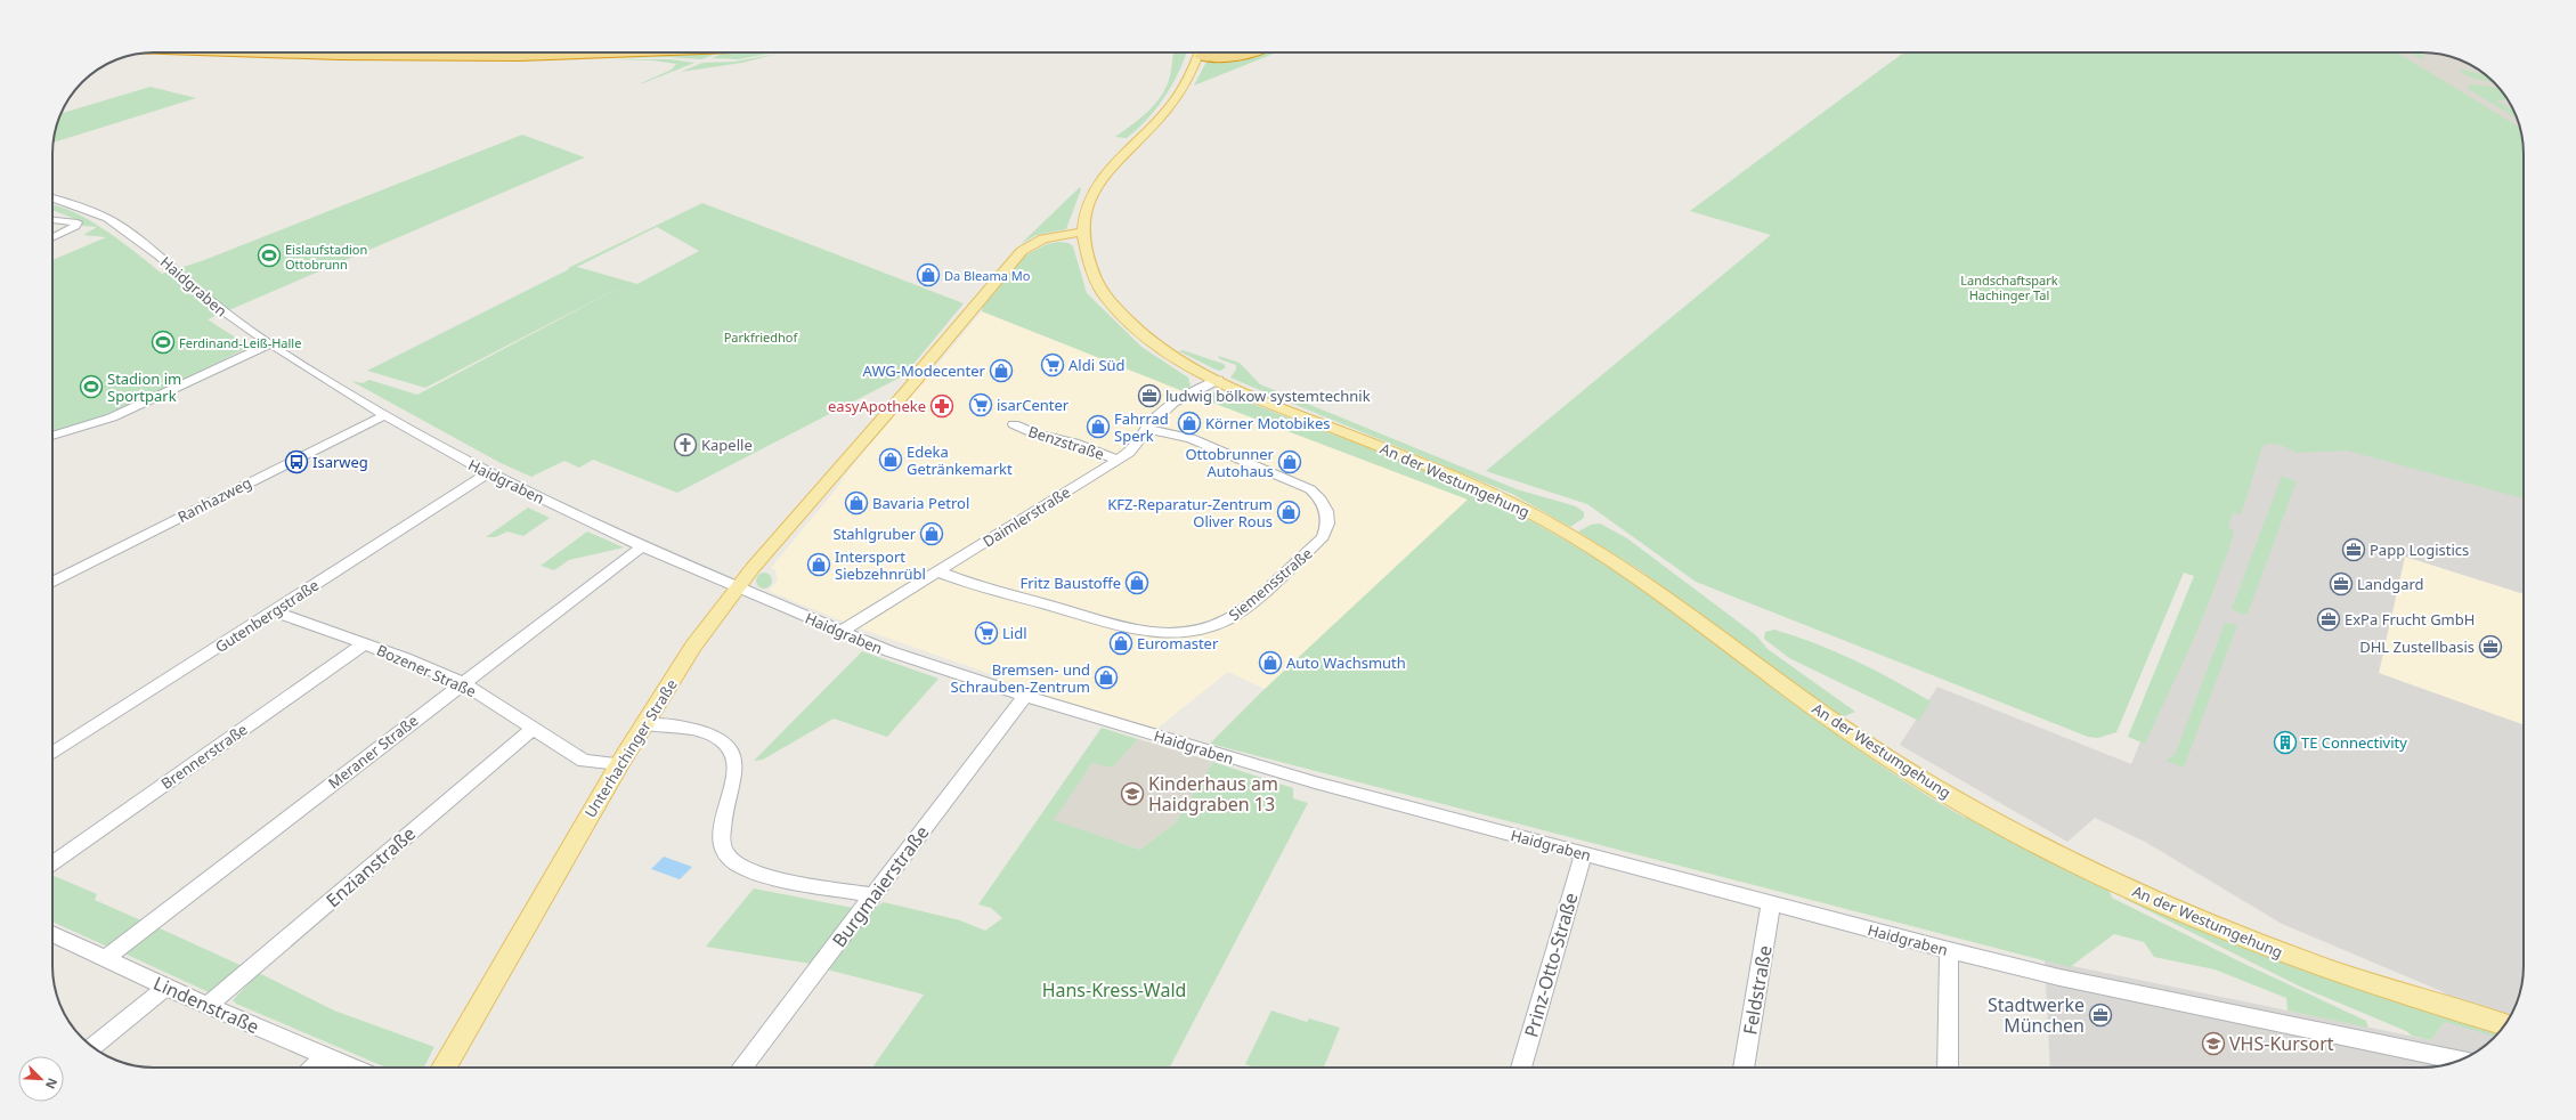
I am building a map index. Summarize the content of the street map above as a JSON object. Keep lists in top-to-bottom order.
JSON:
{
  "streets": {
    "main road": ["An der Westumgehung", "Unterhachinger Straße"],
    "street": [
      "Haidgraben",
      "Benzstraße",
      "Ranhazweg",
      "Daimlerstraße",
      "Siemensstraße",
      "Gutenbergstraße",
      "Bozener Straße",
      "Meraner Straße",
      "Brennerstraße",
      "Enzianstraße",
      "Burgmaierstraße",
      "Prinz-Otto-Straße",
      "Feldstraße",
      "Lindenstraße"
    ]
  },
  "crossings": [
    ["Haidgraben", "Ranhazweg"],
    ["Haidgraben", "Daimlerstraße"],
    ["Haidgraben", "Gutenbergstraße"],
    ["Haidgraben", "Unterhachinger Straße"],
    ["Haidgraben", "Meraner Straße"],
    ["Haidgraben", "Burgmaierstraße"],
    ["Haidgraben", "Prinz-Otto-Straße"],
    ["Haidgraben", "Feldstraße"],
    ["Benzstraße", "Daimlerstraße"],
    ["An der Westumgehung", "Daimlerstraße"],
    ["Daimlerstraße", "Siemensstraße"],
    ["Gutenbergstraße", "Bozener Straße"],
    ["Bozener Straße", "Unterhachinger Straße"],
    ["Bozener Straße", "Meraner Straße"],
    ["Bozener Straße", "Brennerstraße"],
    ["Bozener Straße", "Enzianstraße"],
    ["Meraner Straße", "Lindenstraße"],
    ["Enzianstraße", "Lindenstraße"]
  ],
  "parks": ["Landschaftspark Hachinger Tal", "Parkfriedhof", "Hans-Kress-Wald"],
  "places": {
    "sports": ["Eislaufstadion Ottobrunn", "Ferdinand-Leiß-Halle", "Stadion im Sportpark"],
    "shop": [
      "Da Bleama Mo",
      "AWG-Modecenter",
      "Körner Motobikes",
      "Fahrrad Sperk",
      "Edeka Getränkemarkt",
      "Ottobrunner Autohaus",
      "Bavaria Petrol",
      "KFZ-Reparatur-Zentrum Oliver Rous",
      "Stahlgruber",
      "Intersport Siebzehnrübl",
      "Fritz Baustoffe",
      "Euromaster",
      "Auto Wachsmuth",
      "Bremsen- und Schrauben-Zentrum"
    ],
    "supermarket": ["Aldi Süd", "isarCenter", "Lidl"],
    "office": [
      "ludwig bölkow systemtechnik",
      "Papp Logistics",
      "Landgard",
      "ExPa Frucht GmbH",
      "DHL Zustellbasis",
      "Stadtwerke München"
    ],
    "pharmacy": ["easyApotheke"],
    "church": ["Kapelle"],
    "bus stop": ["Isarweg"],
    "building": ["TE Connectivity"],
    "school or university": ["Kinderhaus am Haidgraben 13", "VHS-Kursort"]
  },
  "north": "bottom right"
}
